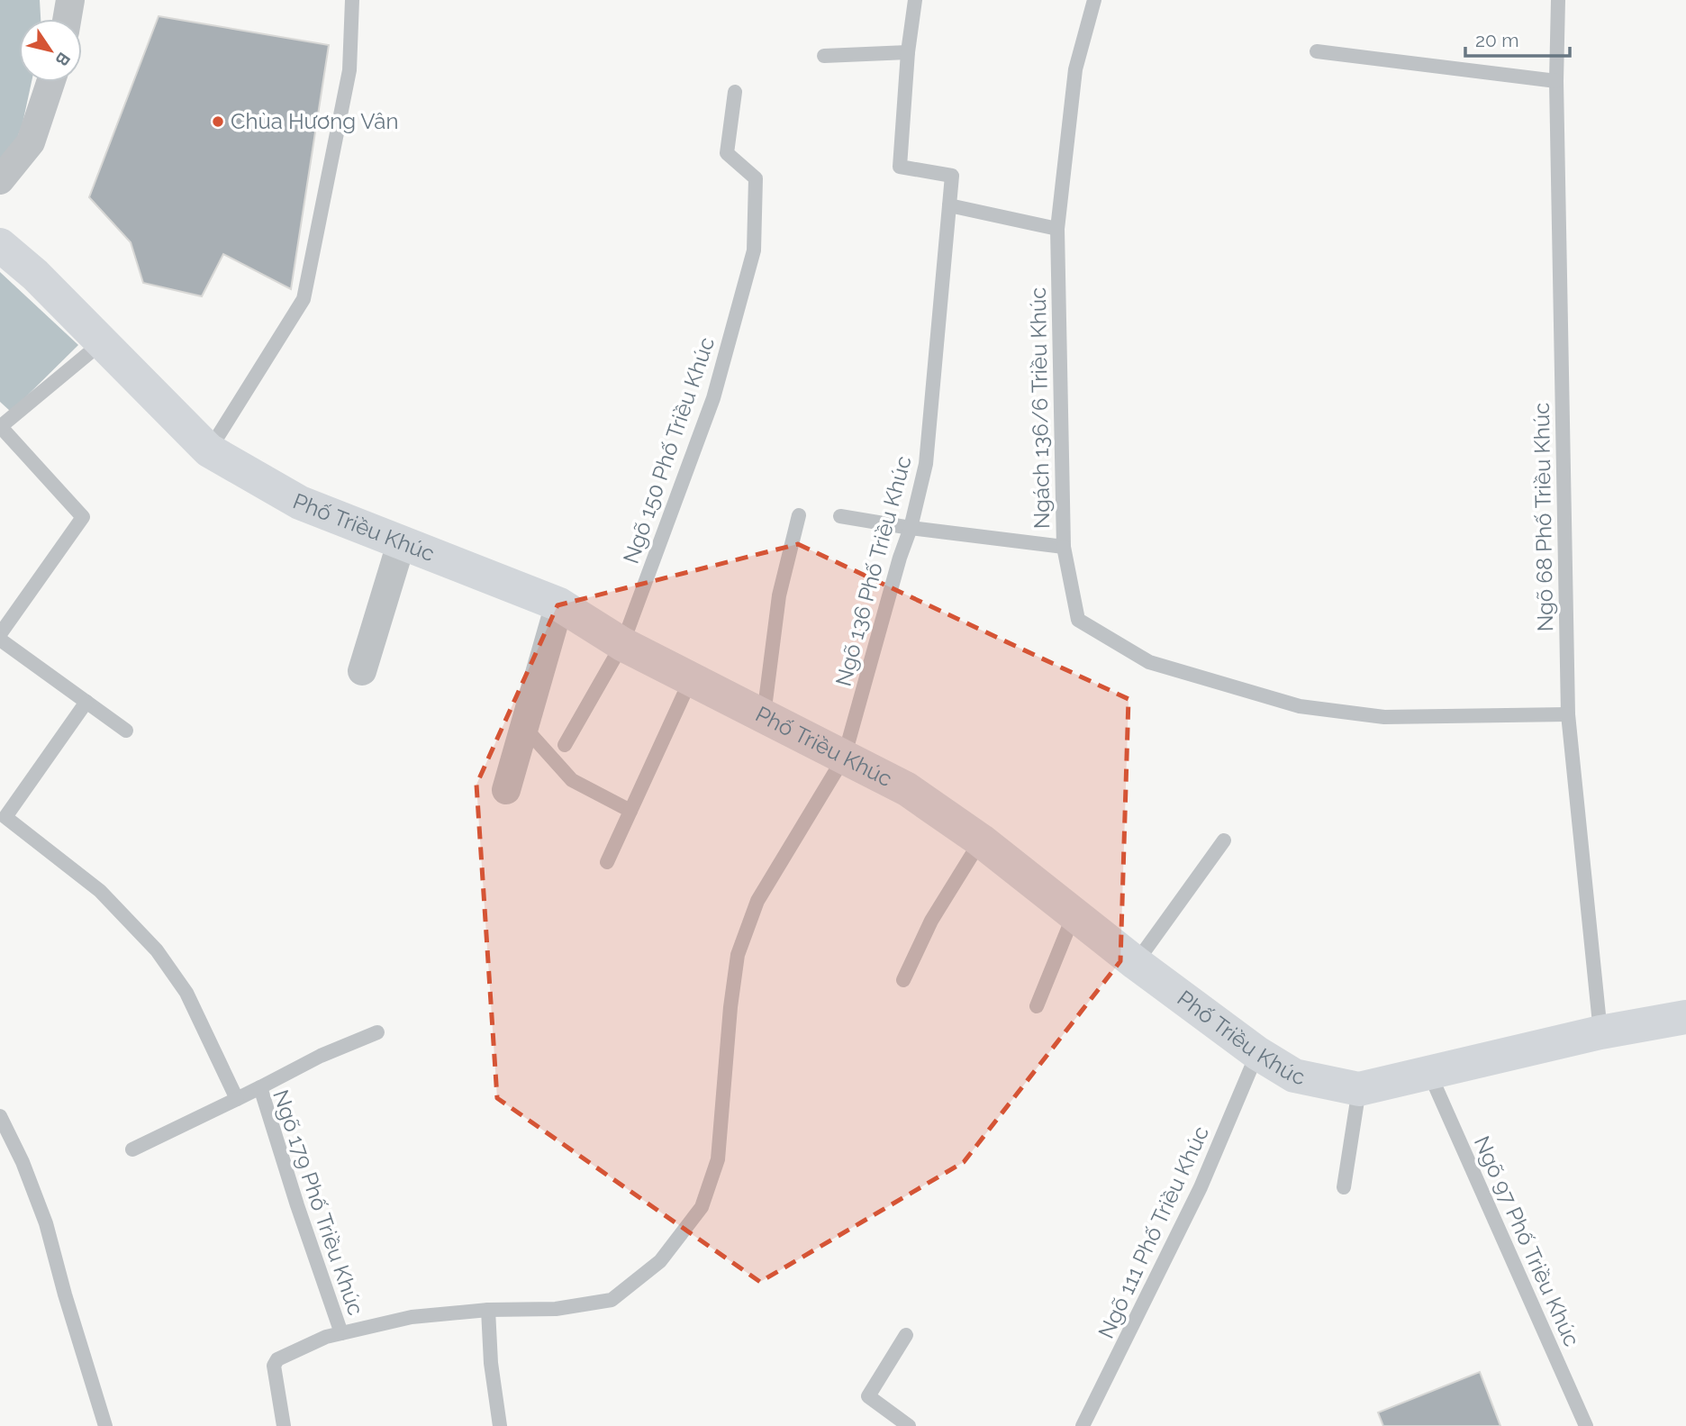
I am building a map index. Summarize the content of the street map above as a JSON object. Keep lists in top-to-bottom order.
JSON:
{
  "streets": {
    "street": ["Phố Triều Khúc"],
    "lane": [
      "Ngách 136/6 Triều Khúc",
      "Ngõ 150 Phố Triều Khúc",
      "Ngõ 68 Phố Triều Khúc",
      "Ngõ 136 Phố Triều Khúc",
      "Ngõ 179 Phố Triều Khúc",
      "Ngõ 111 Phố Triều Khúc",
      "Ngõ 97 Phố Triều Khúc"
    ]
  },
  "crossings": [
    ["Ngách 136/6 Triều Khúc", "Ngõ 136 Phố Triều Khúc"],
    ["Ngõ 150 Phố Triều Khúc", "Phố Triều Khúc"],
    ["Ngõ 68 Phố Triều Khúc", "Phố Triều Khúc"],
    ["Phố Triều Khúc", "Ngõ 136 Phố Triều Khúc"],
    ["Phố Triều Khúc", "Ngõ 111 Phố Triều Khúc"],
    ["Phố Triều Khúc", "Ngõ 97 Phố Triều Khúc"],
    ["Ngõ 136 Phố Triều Khúc", "Ngõ 179 Phố Triều Khúc"]
  ],
  "places": ["Chùa Hương Vân"],
  "scale_bar": "20 m",
  "north": "bottom right"
}
